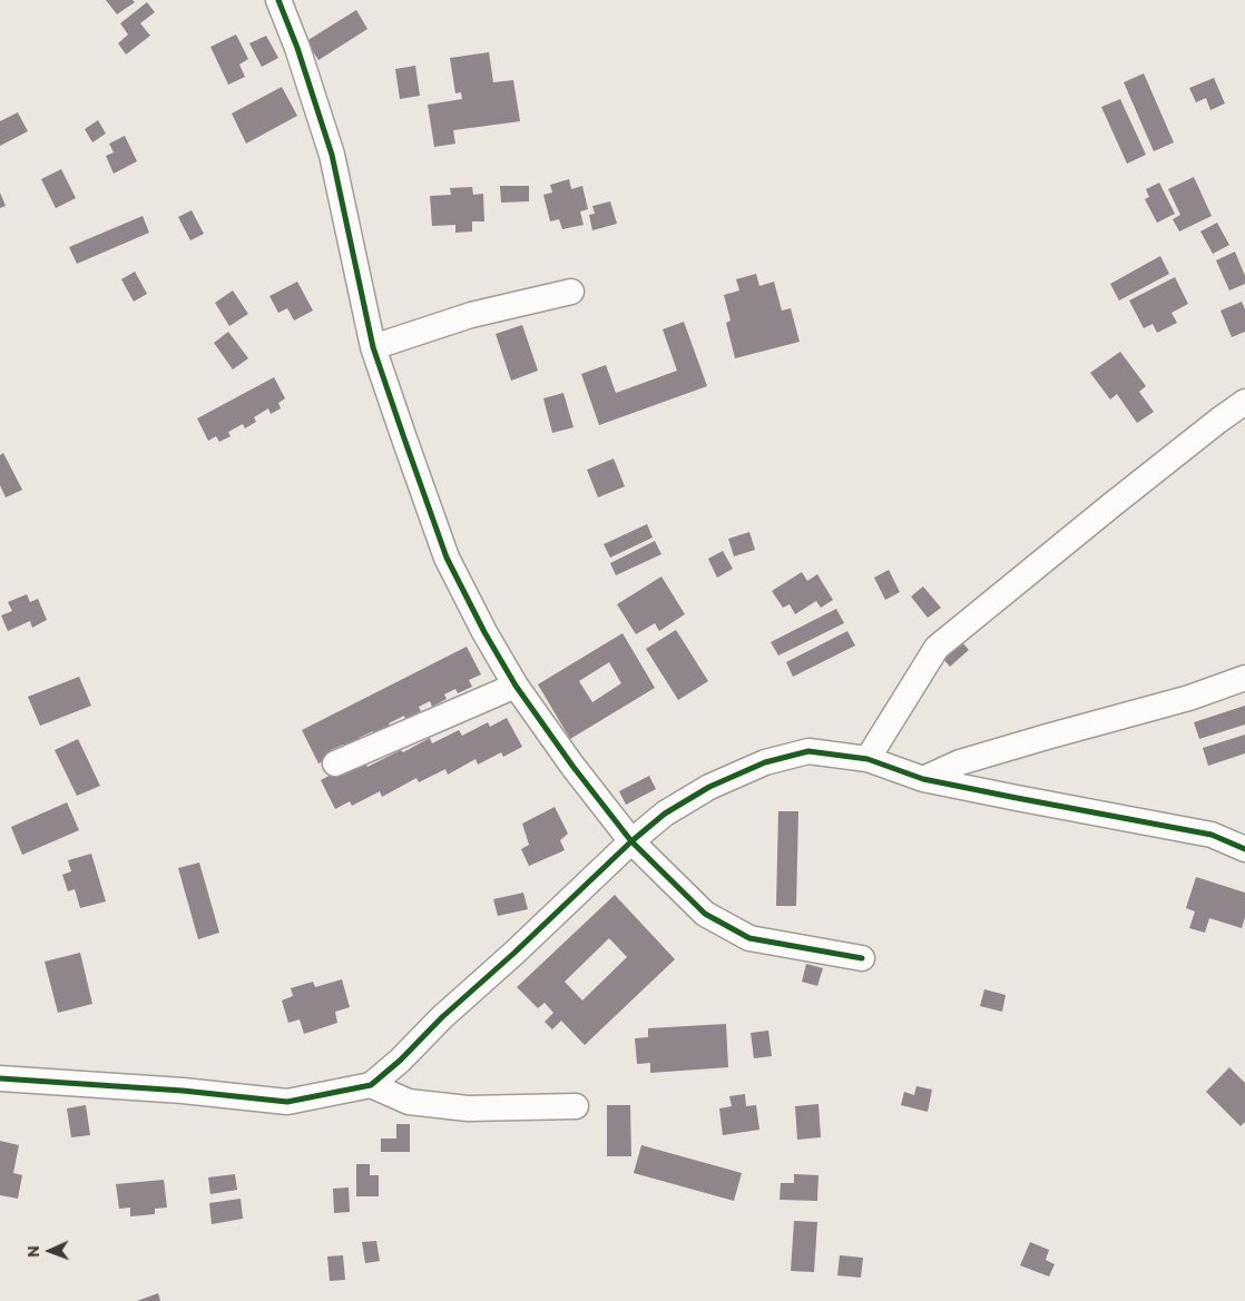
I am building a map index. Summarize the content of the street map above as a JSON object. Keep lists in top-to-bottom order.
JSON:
{
  "north": "left"
}
